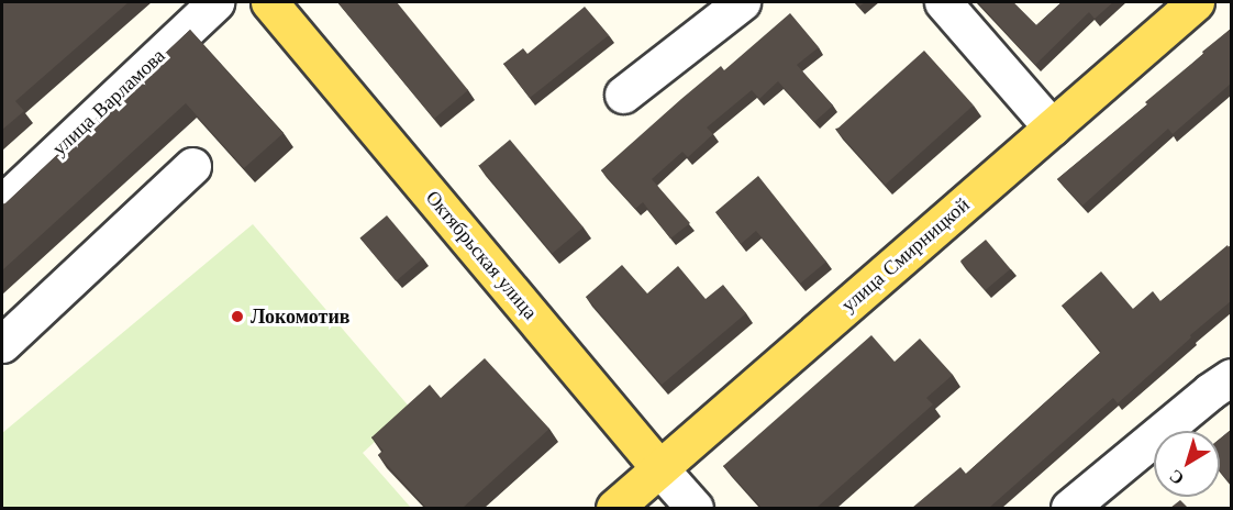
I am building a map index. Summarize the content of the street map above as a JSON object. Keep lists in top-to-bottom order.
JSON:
{
  "streets": {
    "main road": ["Октябрьская улица", "улица Смирницкой"],
    "street": ["улица Варламова"]
  },
  "crossings": [
    ["Октябрьская улица", "улица Смирницкой"]
  ],
  "places": ["Локомотив"],
  "north": "bottom left"
}
